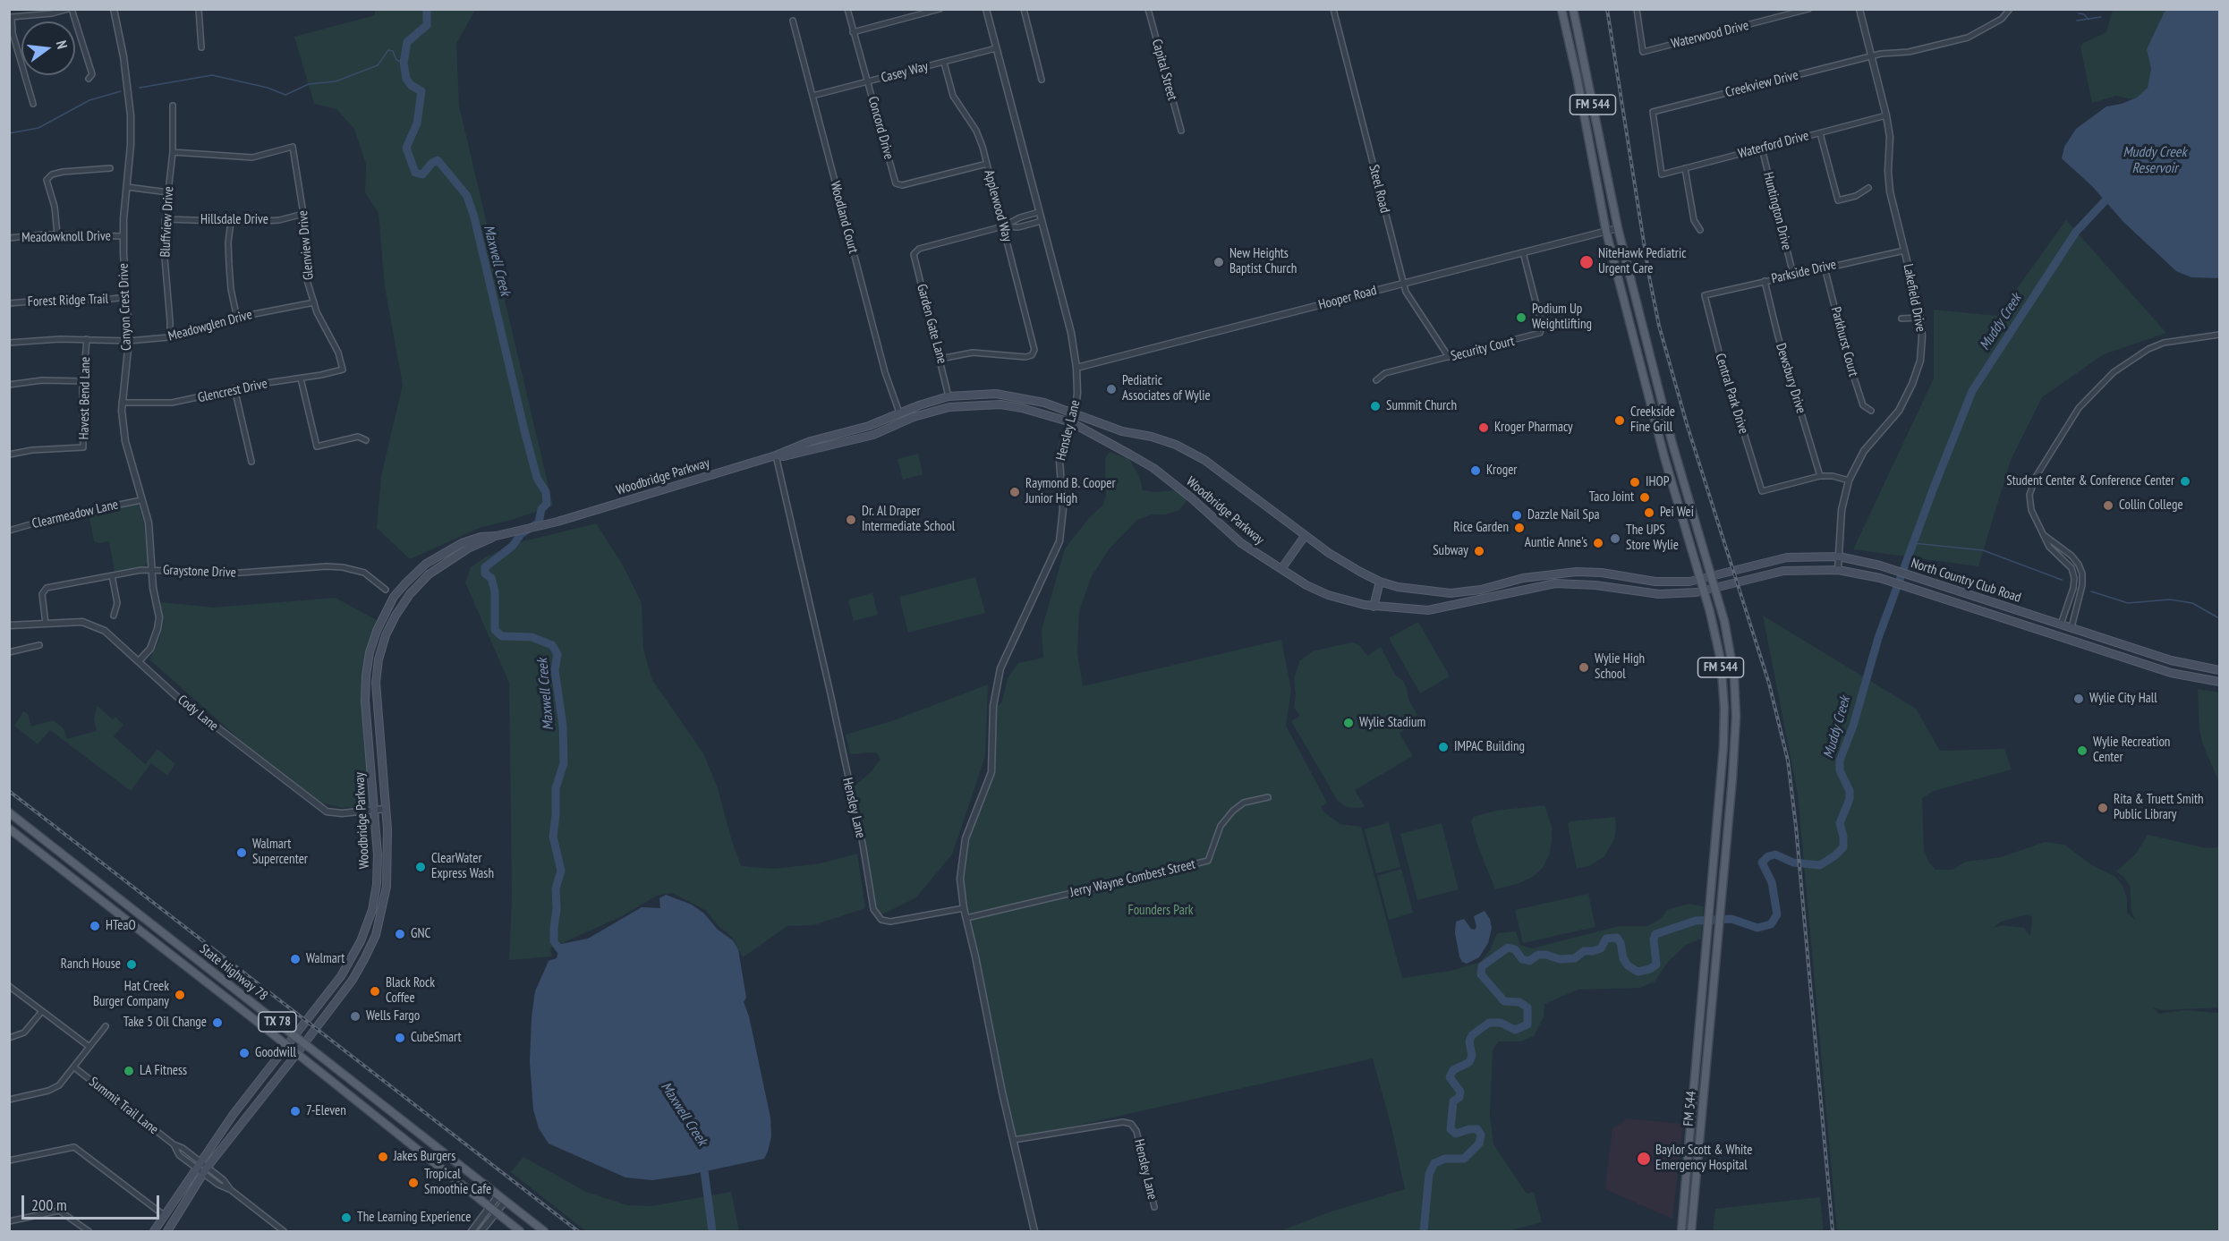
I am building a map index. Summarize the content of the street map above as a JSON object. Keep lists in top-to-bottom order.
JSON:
{
  "streets": {
    "main road": [
      "FM 544",
      "Woodbridge Parkway",
      "North Country Club Road",
      "State Highway 78",
      "TX 78"
    ],
    "street": [
      "Waterwood Drive",
      "Capital Street",
      "Casey Way",
      "Creekview Drive",
      "Concord Drive",
      "Waterford Drive",
      "Steel Road",
      "Applewood Way",
      "Huntington Drive",
      "Woodland Court",
      "Hillsdale Drive",
      "Bluffview Drive",
      "Meadowknoll Drive",
      "Glenview Drive",
      "Parkside Drive",
      "Hooper Road",
      "Lakefield Drive",
      "Forest Ridge Trail",
      "Canyon Crest Drive",
      "Garden Gate Lane",
      "Meadowglen Drive",
      "Parkhurst Court",
      "Security Court",
      "Dewsbury Drive",
      "Glencrest Drive",
      "Central Park Drive",
      "Havest Bend Lane",
      "Hensley Lane",
      "Clearmeadow Lane",
      "Graystone Drive",
      "Cody Lane",
      "Jerry Wayne Combest Street",
      "Summit Trail Lane"
    ]
  },
  "crossings": [
    ["Casey Way", "Concord Drive"],
    ["Casey Way", "Applewood Way"],
    ["Casey Way", "Woodland Court"],
    ["Casey Way", "Hensley Lane"],
    ["Creekview Drive", "Waterford Drive"],
    ["Creekview Drive", "Lakefield Drive"],
    ["FM 544", "Hooper Road"],
    ["FM 544", "Woodbridge Parkway"],
    ["FM 544", "North Country Club Road"],
    ["Concord Drive", "Applewood Way"],
    ["Waterford Drive", "Huntington Drive"],
    ["Waterford Drive", "Lakefield Drive"],
    ["Steel Road", "Hooper Road"],
    ["Steel Road", "Security Court"],
    ["Applewood Way", "Garden Gate Lane"],
    ["Huntington Drive", "Parkside Drive"],
    ["Woodland Court", "Woodbridge Parkway"],
    ["Hillsdale Drive", "Bluffview Drive"],
    ["Hillsdale Drive", "Glenview Drive"],
    ["Bluffview Drive", "Glenview Drive"],
    ["Bluffview Drive", "Meadowglen Drive"],
    ["Meadowknoll Drive", "Canyon Crest Drive"],
    ["Glenview Drive", "Meadowglen Drive"],
    ["Glenview Drive", "Glencrest Drive"],
    ["Parkside Drive", "Lakefield Drive"],
    ["Parkside Drive", "Parkhurst Court"],
    ["Parkside Drive", "Dewsbury Drive"],
    ["Parkside Drive", "Central Park Drive"],
    ["Hooper Road", "Security Court"],
    ["Hooper Road", "Hensley Lane"],
    ["Lakefield Drive", "North Country Club Road"],
    ["Forest Ridge Trail", "Canyon Crest Drive"],
    ["Canyon Crest Drive", "Meadowglen Drive"],
    ["Canyon Crest Drive", "Glencrest Drive"],
    ["Canyon Crest Drive", "Clearmeadow Lane"],
    ["Canyon Crest Drive", "Graystone Drive"],
    ["Canyon Crest Drive", "Cody Lane"],
    ["Garden Gate Lane", "Woodbridge Parkway"],
    ["Meadowglen Drive", "Havest Bend Lane"],
    ["Dewsbury Drive", "Central Park Drive"],
    ["Hensley Lane", "Woodbridge Parkway"],
    ["Hensley Lane", "Jerry Wayne Combest Street"],
    ["Woodbridge Parkway", "North Country Club Road"],
    ["Woodbridge Parkway", "Cody Lane"],
    ["Woodbridge Parkway", "State Highway 78"],
    ["Woodbridge Parkway", "Summit Trail Lane"],
    ["Graystone Drive", "Cody Lane"]
  ],
  "water": ["Muddy Creek Reservoir", "Maxwell Creek", "Muddy Creek"],
  "parks": ["Founders Park"],
  "places": [
    "New Heights Baptist Church",
    "NiteHawk Pediatric Urgent Care",
    "Podium Up Weightlifting",
    "Pediatric Associates of Wylie",
    "Summit Church",
    "Creekside Fine Grill",
    "Kroger Pharmacy",
    "Kroger",
    "Student Center & Conference Center",
    "IHOP",
    "Raymond B. Cooper Junior High",
    "Taco Joint",
    "Collin College",
    "Pei Wei",
    "Dazzle Nail Spa",
    "Dr. Al Draper Intermediate School",
    "Rice Garden",
    "The UPS Store Wylie",
    "Auntie Anne's",
    "Subway",
    "Wylie High School",
    "Wylie City Hall",
    "Wylie Stadium",
    "IMPAC Building",
    "Wylie Recreation Center",
    "Rita & Truett Smith Public Library",
    "Walmart Supercenter",
    "ClearWater Express Wash",
    "HTeaO",
    "GNC",
    "Walmart",
    "Ranch House",
    "Black Rock Coffee",
    "Hat Creek Burger Company",
    "Wells Fargo",
    "Take 5 Oil Change",
    "CubeSmart",
    "Goodwill",
    "LA Fitness",
    "7-Eleven",
    "Jakes Burgers",
    "Baylor Scott & White Emergency Hospital",
    "Tropical Smoothie Cafe",
    "The Learning Experience"
  ],
  "scale_bar": "200 m",
  "north": "right"
}
